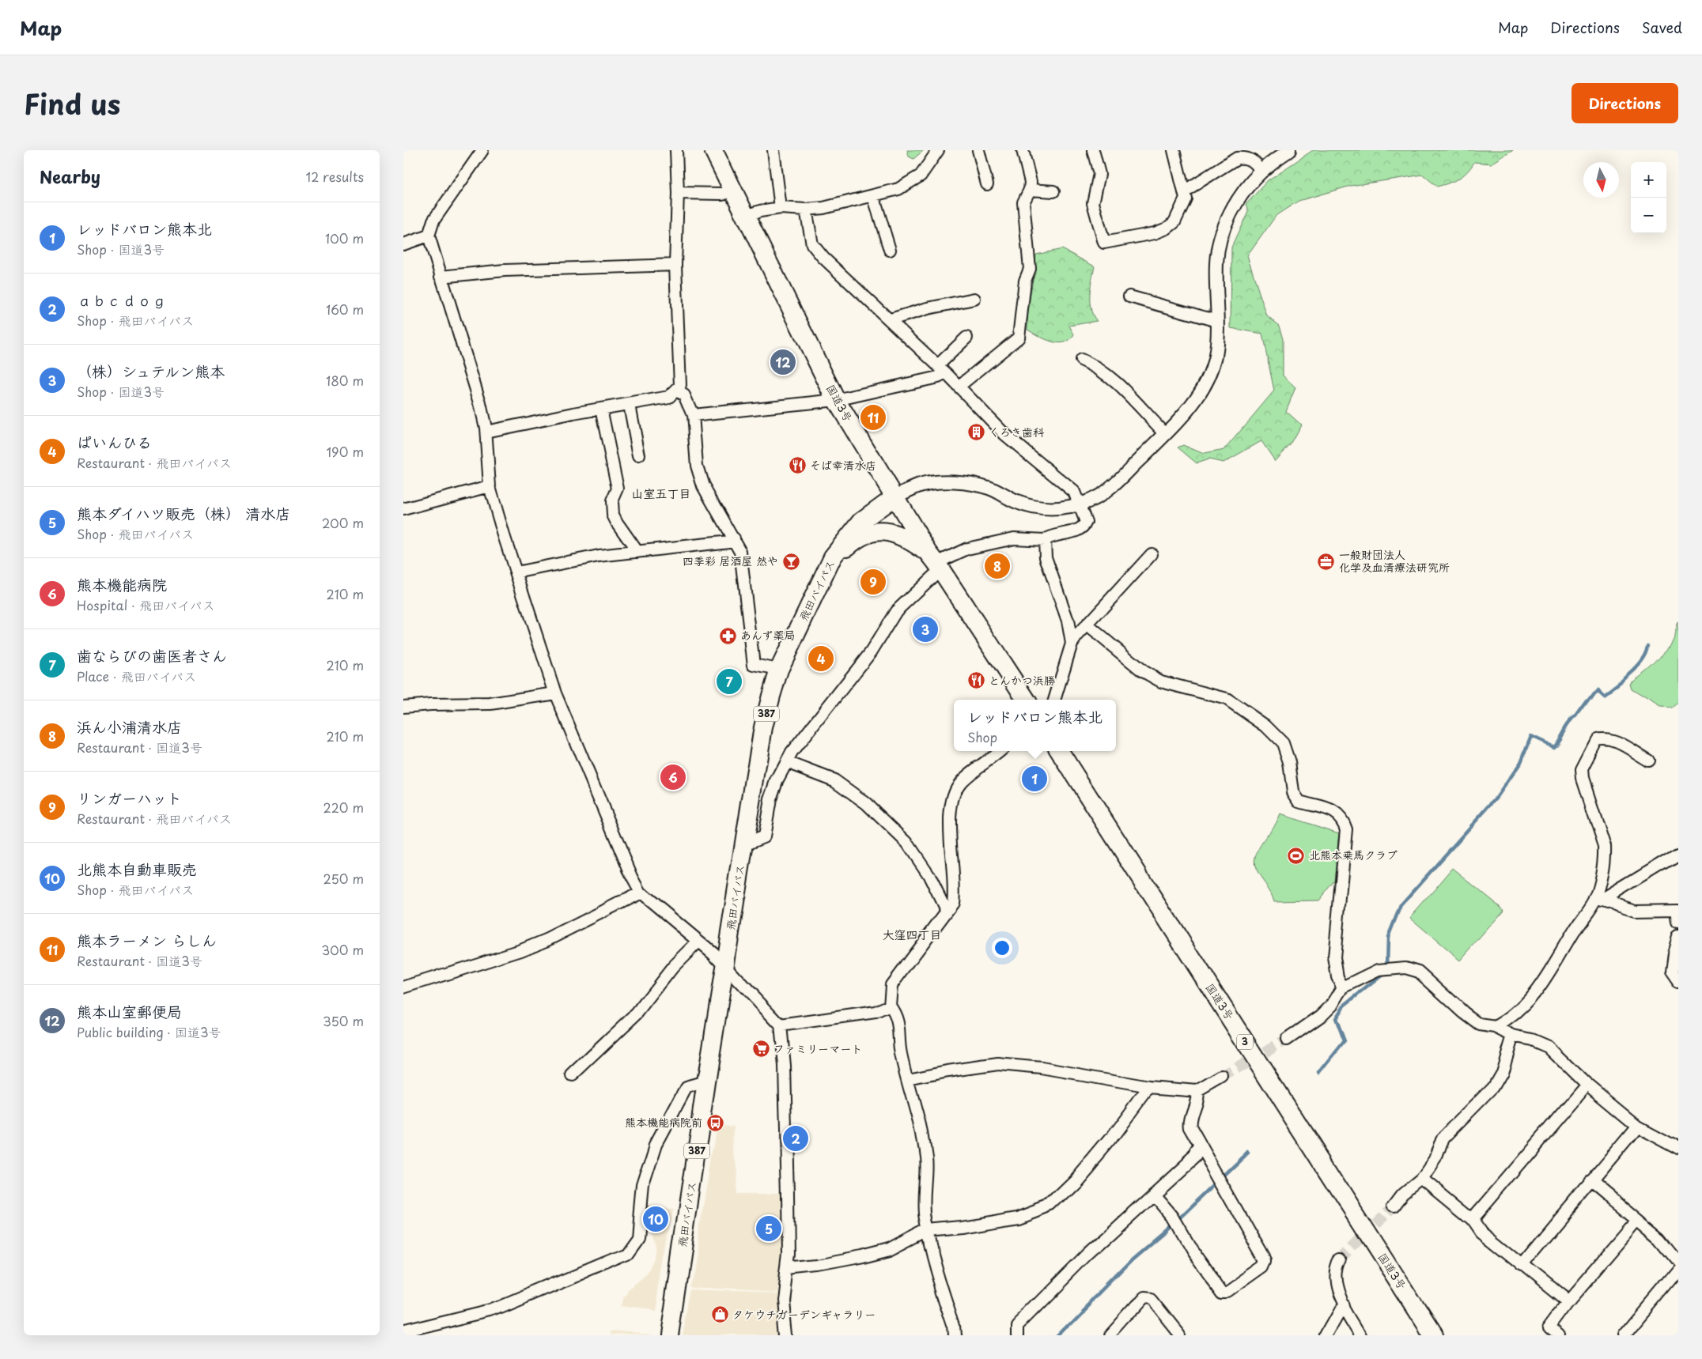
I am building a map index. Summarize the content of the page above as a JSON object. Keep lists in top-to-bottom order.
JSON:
{
  "streets": {
    "highway": [
      "国道3号",
      "飛田バイパス",
      "387",
      "3"
    ]
  },
  "crossings": [
    ["国道3号", "飛田バイパス"]
  ],
  "districts": ["山室五丁目", "大窪四丁目"],
  "places": {
    "building": ["くろき歯科"],
    "restaurant": ["そば幸清水店", "とんかつ浜勝"],
    "bar": ["四季彩 居酒屋 然や"],
    "office": ["一般財団法人 化学及血清療法研究所"],
    "pharmacy": ["あんず薬局"],
    "sports": ["北熊本乗馬クラブ"],
    "supermarket": ["ファミリーマート"],
    "bus stop": ["熊本機能病院前"],
    "shop": ["タケウチガーデンギャラリー"]
  },
  "north": "bottom",
  "page": {
    "header": "Map",
    "nav": ["Map", "Directions", "Saved"],
    "title": "Find us",
    "buttons": "Directions",
    "heading": ["Nearby", "12 results"],
    "map_buttons": ["+", "−"],
    "list": [
      {
        "mark": "1",
        "name": "レッドバロン熊本北",
        "note": "Shop · 国道3号",
        "value": "100 m"
      },
      {
        "mark": "2",
        "name": "ａｂｃｄｏｇ",
        "note": "Shop · 飛田バイパス",
        "value": "160 m"
      },
      {
        "mark": "3",
        "name": "（株）シュテルン熊本",
        "note": "Shop · 国道3号",
        "value": "180 m"
      },
      {
        "mark": "4",
        "name": "ぱいんひる",
        "note": "Restaurant · 飛田バイパス",
        "value": "190 m"
      },
      {
        "mark": "5",
        "name": "熊本ダイハツ販売（株） 清水店",
        "note": "Shop · 飛田バイパス",
        "value": "200 m"
      },
      {
        "mark": "6",
        "name": "熊本機能病院",
        "note": "Hospital · 飛田バイパス",
        "value": "210 m"
      },
      {
        "mark": "7",
        "name": "歯ならびの歯医者さん",
        "note": "Place · 飛田バイパス",
        "value": "210 m"
      },
      {
        "mark": "8",
        "name": "浜ん小浦清水店",
        "note": "Restaurant · 国道3号",
        "value": "210 m"
      },
      {
        "mark": "9",
        "name": "リンガーハット",
        "note": "Restaurant · 飛田バイパス",
        "value": "220 m"
      },
      {
        "mark": "10",
        "name": "北熊本自動車販売",
        "note": "Shop · 飛田バイパス",
        "value": "250 m"
      },
      {
        "mark": "11",
        "name": "熊本ラーメン らしん",
        "note": "Restaurant · 国道3号",
        "value": "300 m"
      },
      {
        "mark": "12",
        "name": "熊本山室郵便局",
        "note": "Public building · 国道3号",
        "value": "350 m"
      }
    ],
    "pins": [
      "12",
      "11",
      "8",
      "9",
      "3",
      "4",
      "7",
      "6",
      "1",
      "2",
      "10",
      "5"
    ],
    "popup": ["レッドバロン熊本北", "Shop"]
  }
}
